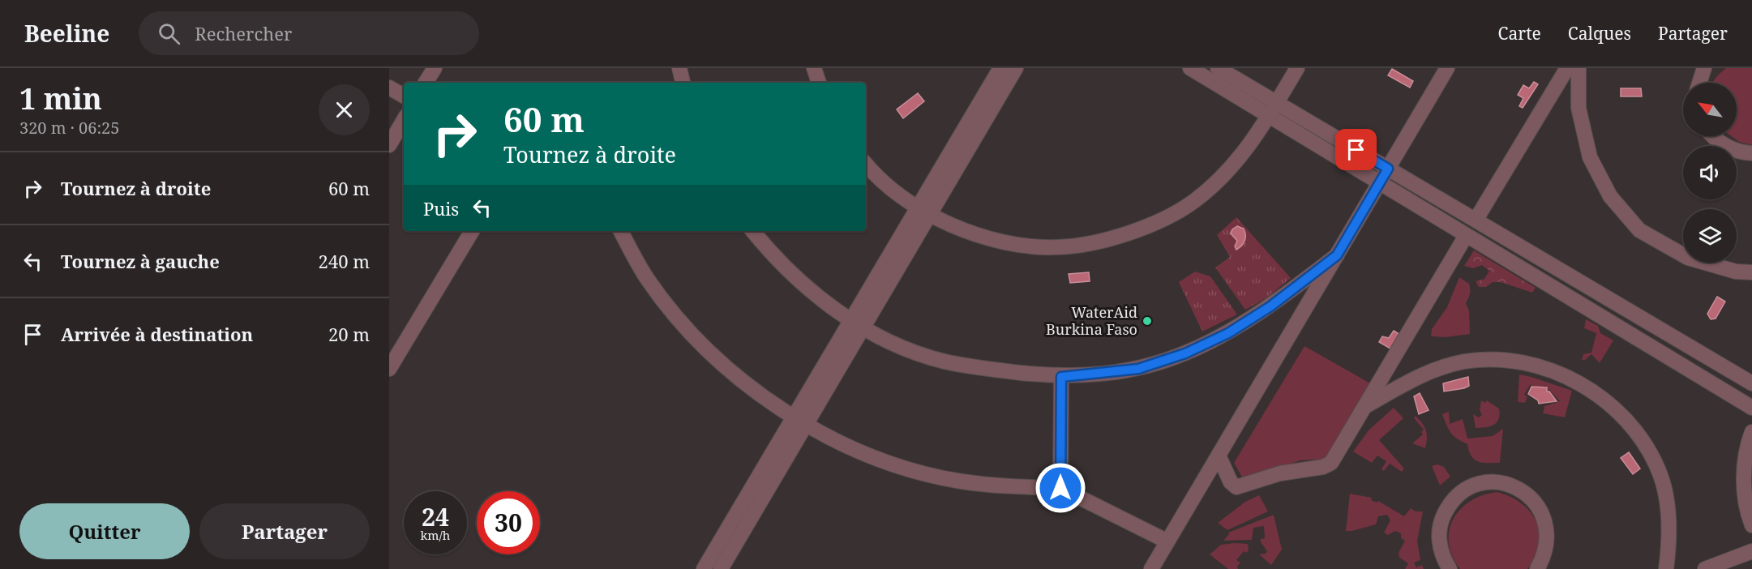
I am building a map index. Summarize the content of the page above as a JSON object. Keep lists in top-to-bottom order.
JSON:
{
  "places": ["WaterAid Burkina Faso"],
  "north": "top left",
  "page": {
    "header": "Beeline",
    "search": "Rechercher",
    "nav": ["Carte", "Calques", "Partager"],
    "heading": ["1 min", "320 m · 06:25"],
    "turn": ["60 m", "Tournez à droite"],
    "list": [
      {
        "name": "Tournez à droite",
        "value": "60 m"
      },
      {
        "name": "Tournez à gauche",
        "value": "240 m"
      },
      {
        "name": "Arrivée à destination",
        "value": "20 m"
      }
    ],
    "then": "Puis",
    "speed": "24 km/h",
    "limit": "30",
    "buttons": ["Quitter", "Partager"]
  }
}
